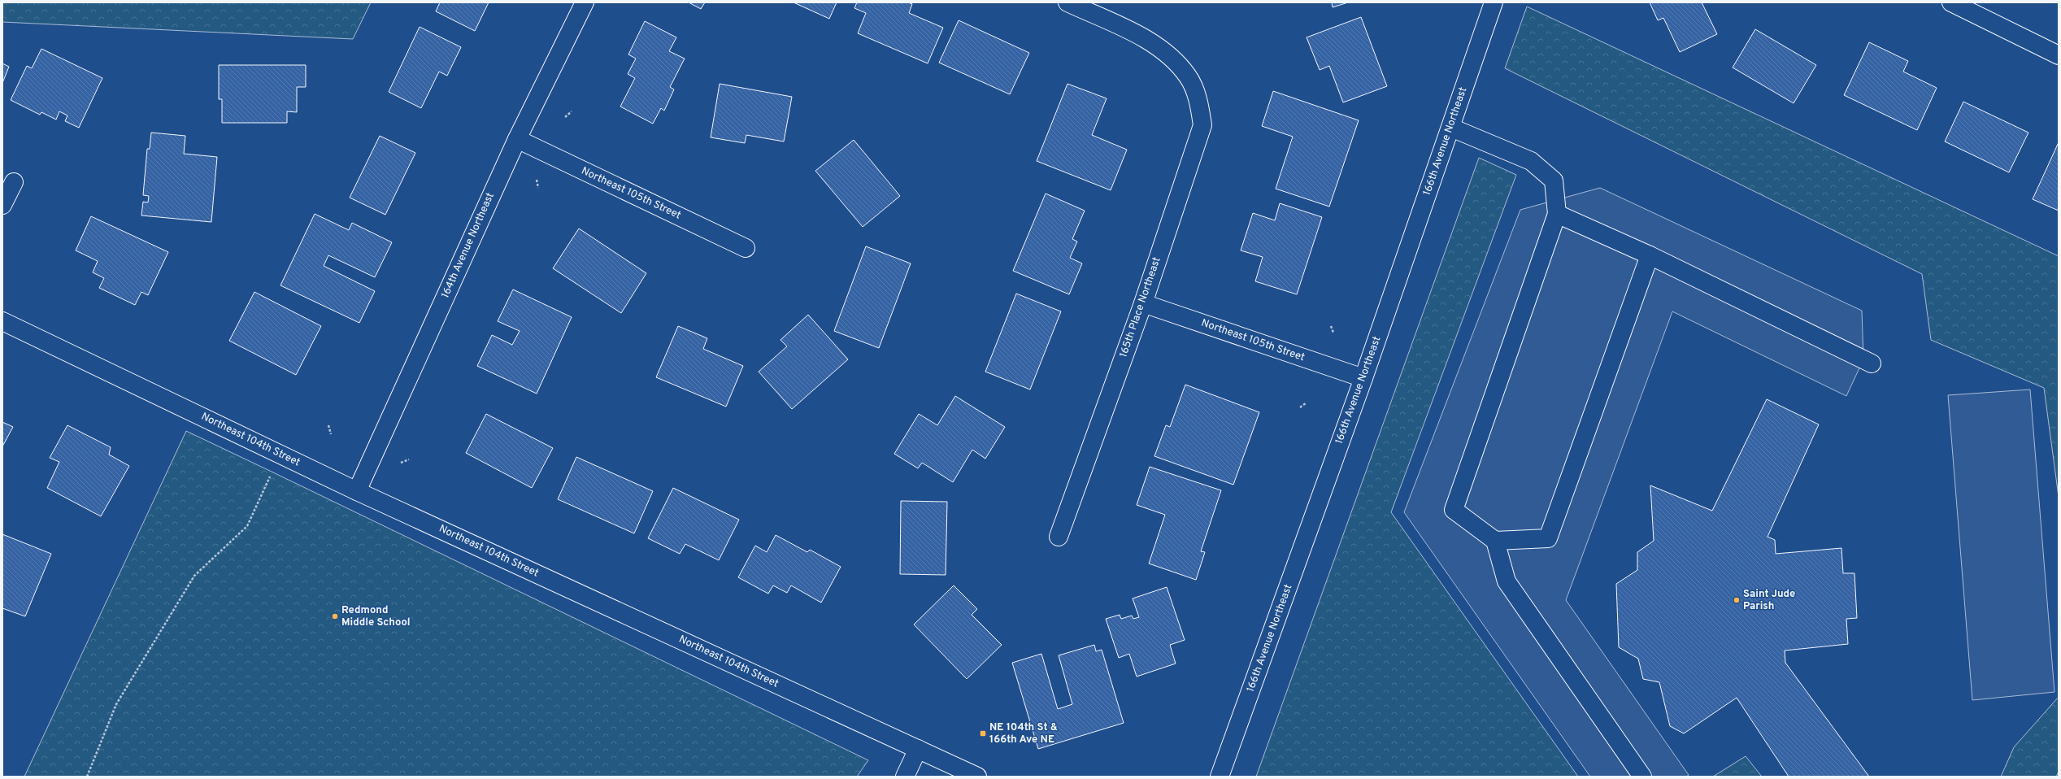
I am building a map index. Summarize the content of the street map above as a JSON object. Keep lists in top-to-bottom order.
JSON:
{
  "streets": {
    "street": [
      "166th Avenue Northeast",
      "Northeast 105th Street",
      "164th Avenue Northeast",
      "165th Place Northeast",
      "Northeast 104th Street"
    ]
  },
  "crossings": [
    ["166th Avenue Northeast", "Northeast 105th Street"],
    ["Northeast 105th Street", "164th Avenue Northeast"],
    ["Northeast 105th Street", "165th Place Northeast"],
    ["164th Avenue Northeast", "Northeast 104th Street"]
  ],
  "places": {
    "other": ["Saint Jude Parish", "Redmond Middle School"],
    "transit": ["NE 104th St & 166th Ave NE"]
  }
}
